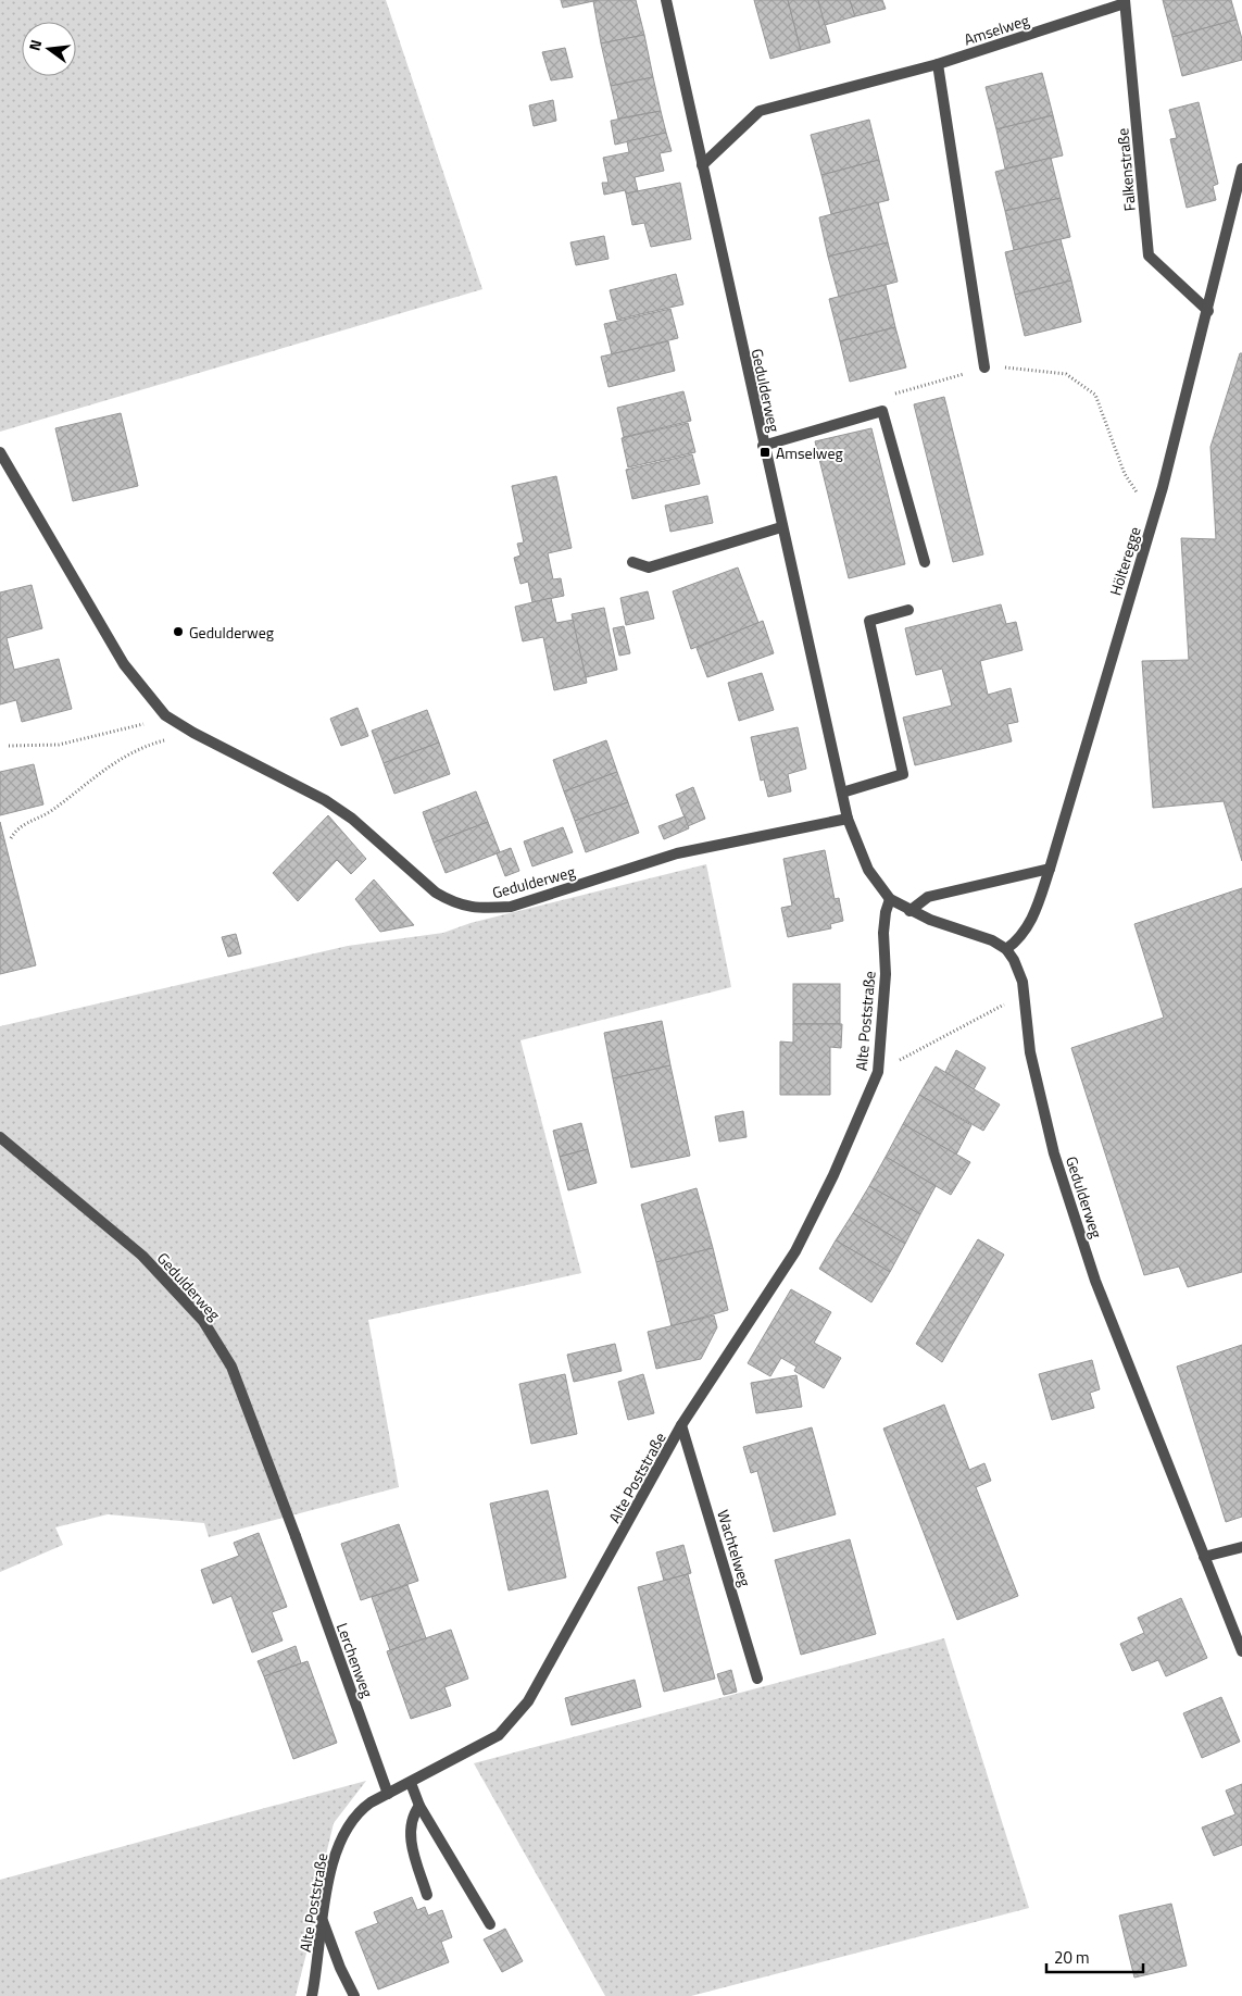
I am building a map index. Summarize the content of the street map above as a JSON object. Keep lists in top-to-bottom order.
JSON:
{
  "streets": {
    "street": [
      "Amselweg",
      "Falkenstraße",
      "Gedulderweg",
      "Hölteregge",
      "Alte Poststraße",
      "Wachtelweg",
      "Lerchenweg"
    ]
  },
  "crossings": [
    ["Amselweg", "Falkenstraße"],
    ["Amselweg", "Gedulderweg"],
    ["Falkenstraße", "Hölteregge"],
    ["Gedulderweg", "Hölteregge"],
    ["Gedulderweg", "Alte Poststraße"],
    ["Gedulderweg", "Lerchenweg"],
    ["Alte Poststraße", "Wachtelweg"],
    ["Alte Poststraße", "Lerchenweg"]
  ],
  "places": {
    "transit": ["Amselweg"],
    "other": ["Gedulderweg"]
  },
  "scale_bar": "20 m",
  "north": "left"
}
